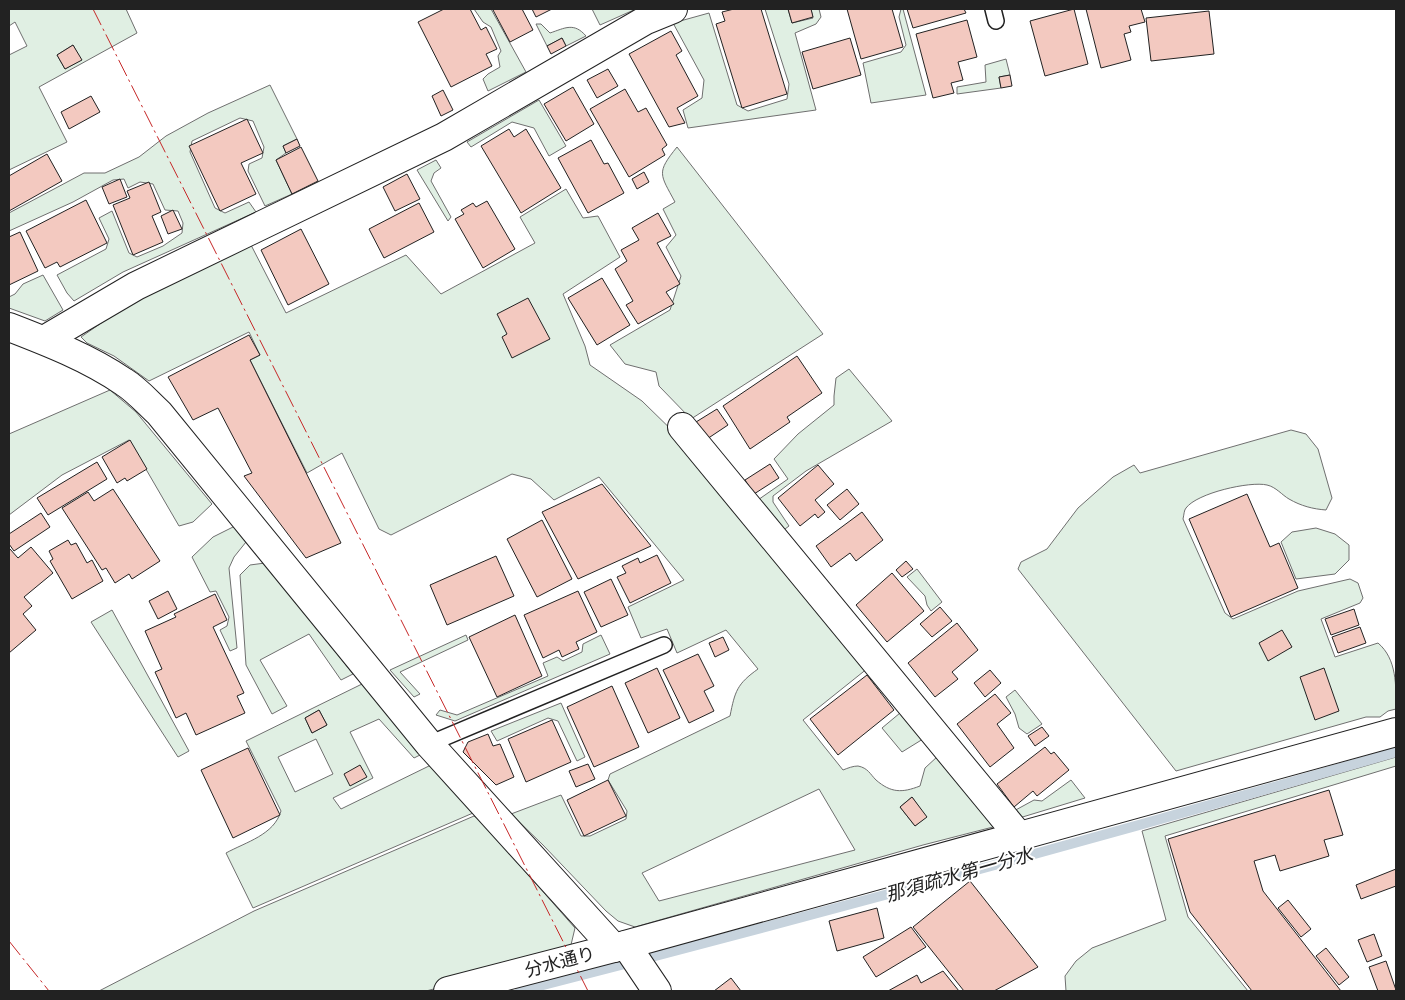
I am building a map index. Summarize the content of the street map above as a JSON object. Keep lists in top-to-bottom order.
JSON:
{
  "streets": {
    "street": ["分水通り"]
  },
  "water": ["那須疏水第一分水"]
}
